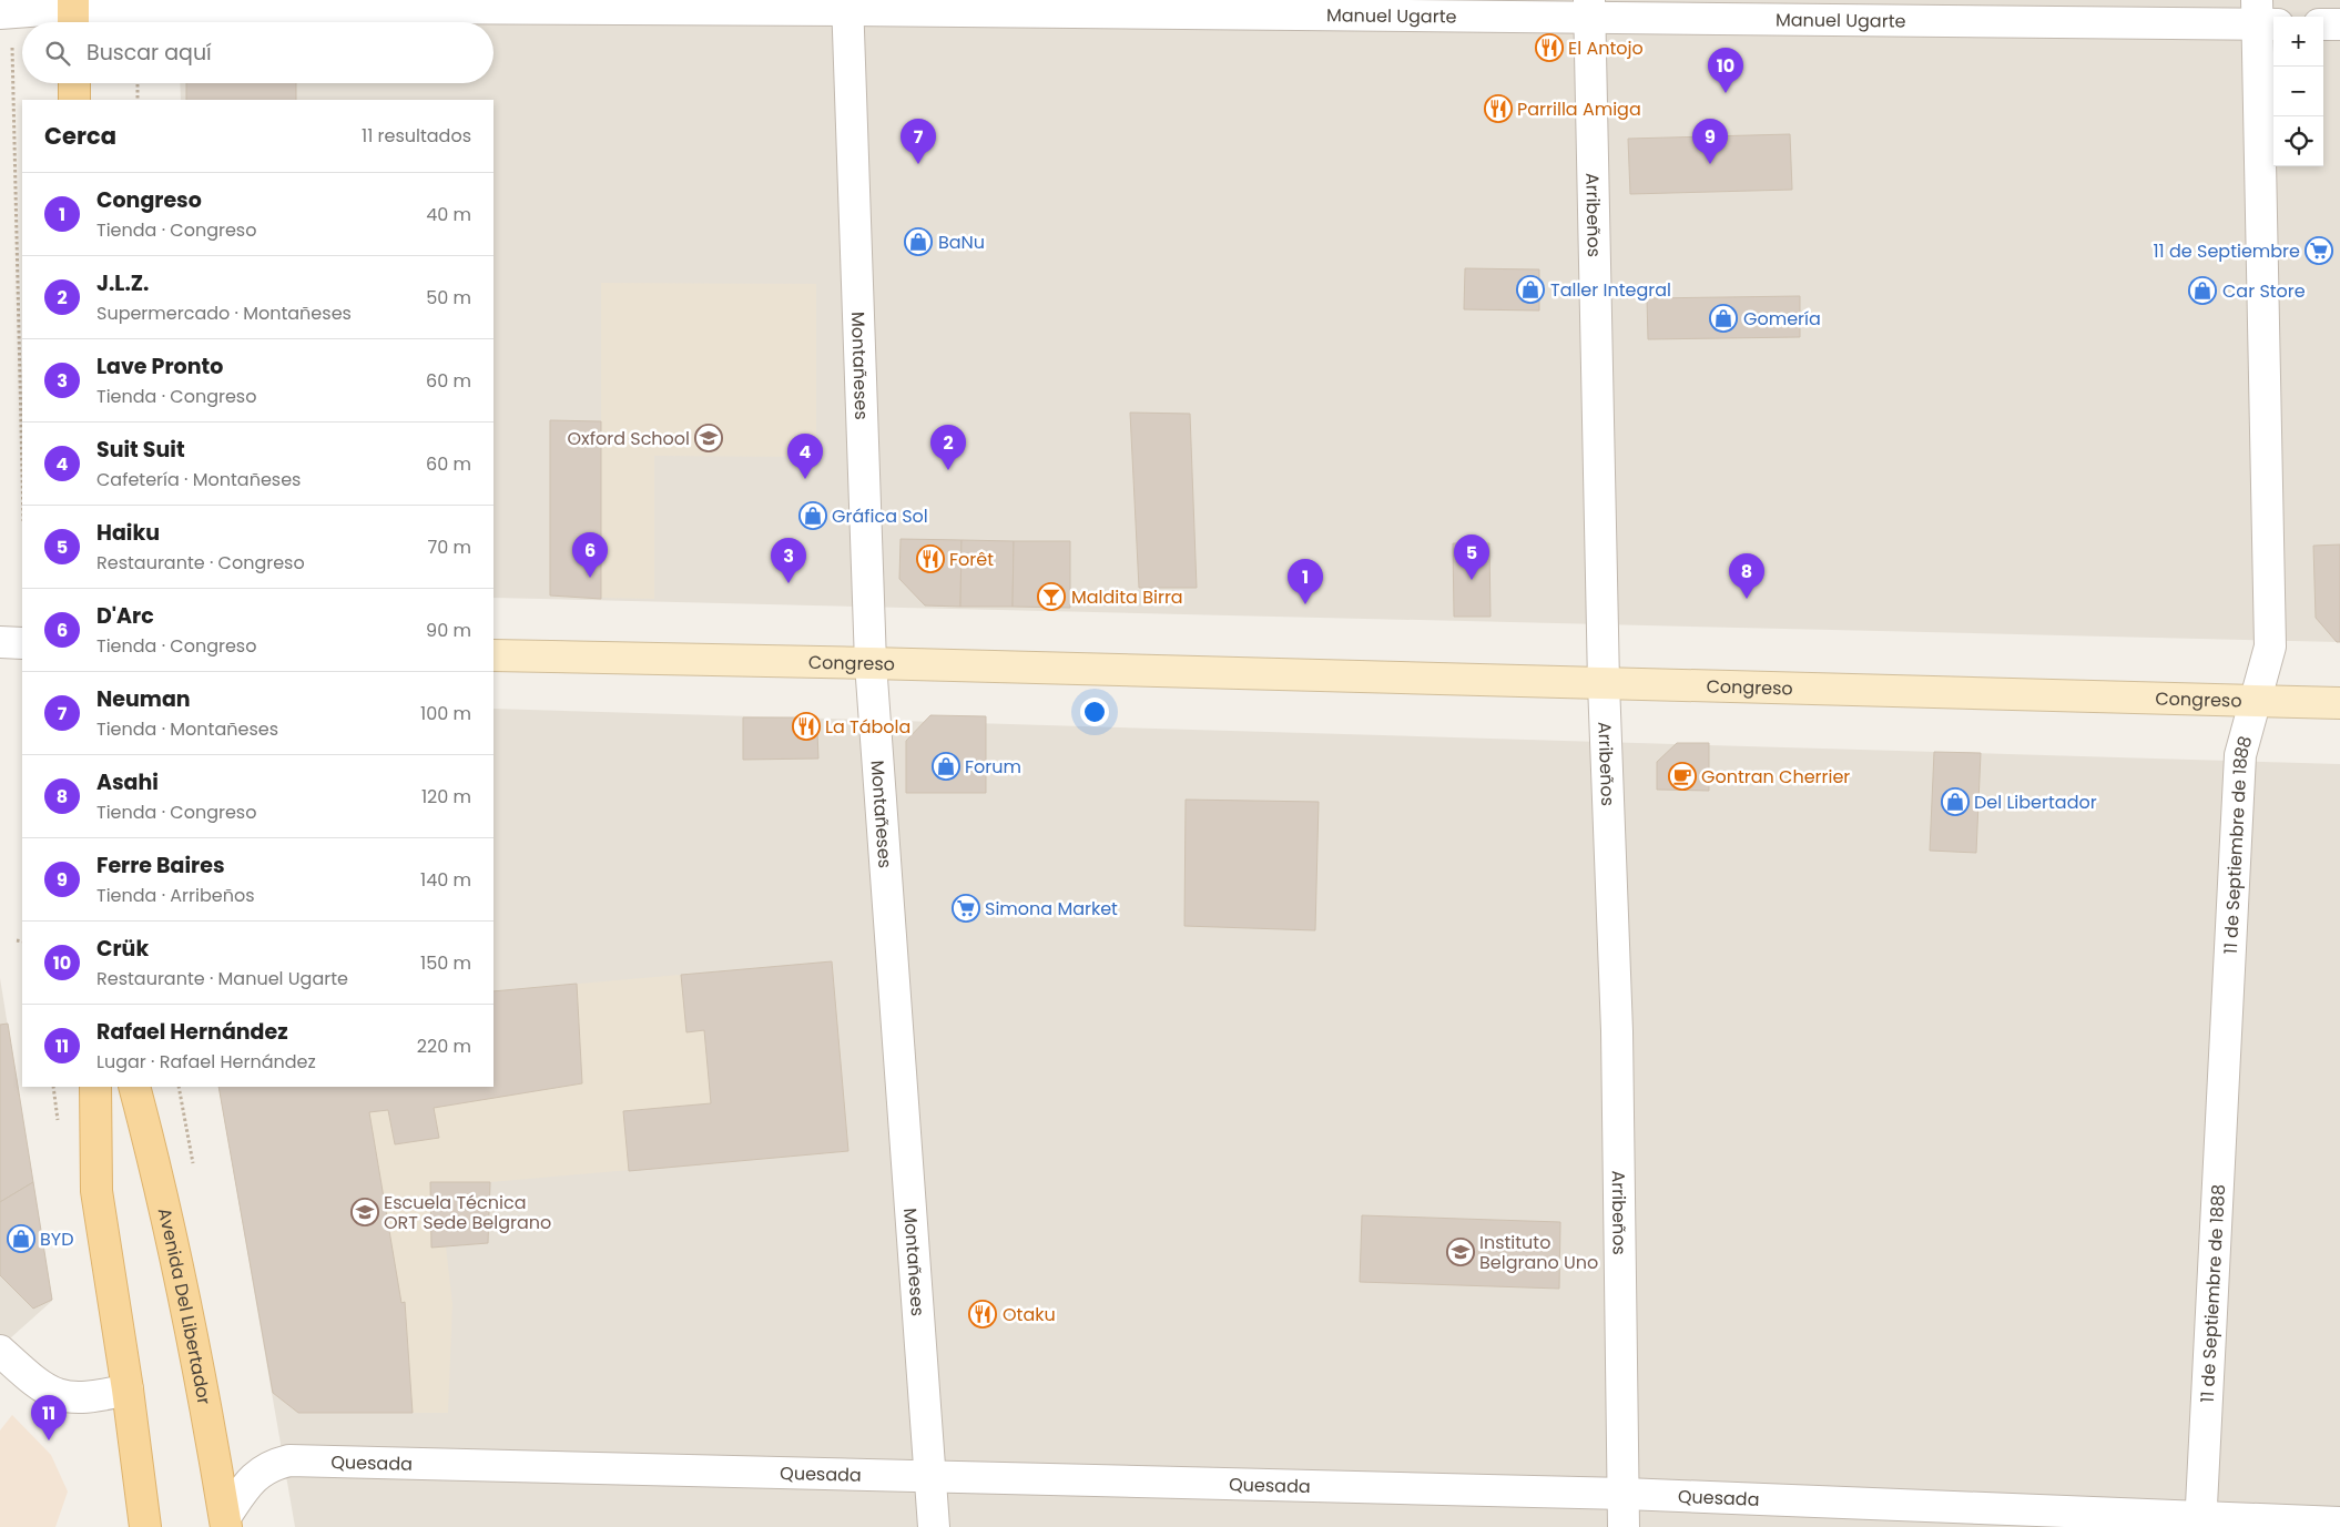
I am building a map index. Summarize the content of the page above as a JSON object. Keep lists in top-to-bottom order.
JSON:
{
  "streets": {
    "main road": ["Avenida Del Libertador"],
    "street": [
      "Manuel Ugarte",
      "Arribeños",
      "Montañeses",
      "Congreso",
      "11 de Septiembre de 1888",
      "Quesada"
    ]
  },
  "crossings": [
    ["Manuel Ugarte", "Arribeños"],
    ["Manuel Ugarte", "Montañeses"],
    ["Manuel Ugarte", "11 de Septiembre de 1888"],
    ["Arribeños", "Congreso"],
    ["Arribeños", "Quesada"],
    ["Montañeses", "Congreso"],
    ["Montañeses", "Quesada"],
    ["Congreso", "11 de Septiembre de 1888"],
    ["11 de Septiembre de 1888", "Quesada"],
    ["Avenida Del Libertador", "Quesada"]
  ],
  "places": {
    "restaurant": [
      "El Antojo",
      "Parrilla Amiga",
      "Forêt",
      "La Tábola",
      "Otaku"
    ],
    "shop": [
      "BaNu",
      "Taller Integral",
      "Car Store",
      "Gomería",
      "Gráfica Sol",
      "Forum",
      "Del Libertador",
      "BYD"
    ],
    "supermarket": ["11 de Septiembre", "Simona Market"],
    "school or university": ["Oxford School", "Escuela Técnica ORT Sede Belgrano", "Instituto Belgrano Uno"],
    "bar": ["Maldita Birra"],
    "cafe": ["Gontran Cherrier"]
  },
  "page": {
    "map_buttons": ["+", "−"],
    "search": "Buscar aquí",
    "pins": [
      "10",
      "7",
      "9",
      "2",
      "4",
      "6",
      "5",
      "3",
      "8",
      "1",
      "11"
    ],
    "heading": ["Cerca", "11 resultados"],
    "list": [
      {
        "mark": "1",
        "name": "Congreso",
        "note": "Tienda · Congreso",
        "value": "40 m"
      },
      {
        "mark": "2",
        "name": "J.L.Z.",
        "note": "Supermercado · Montañeses",
        "value": "50 m"
      },
      {
        "mark": "3",
        "name": "Lave Pronto",
        "note": "Tienda · Congreso",
        "value": "60 m"
      },
      {
        "mark": "4",
        "name": "Suit Suit",
        "note": "Cafetería · Montañeses",
        "value": "60 m"
      },
      {
        "mark": "5",
        "name": "Haiku",
        "note": "Restaurante · Congreso",
        "value": "70 m"
      },
      {
        "mark": "6",
        "name": "D'Arc",
        "note": "Tienda · Congreso",
        "value": "90 m"
      },
      {
        "mark": "7",
        "name": "Neuman",
        "note": "Tienda · Montañeses",
        "value": "100 m"
      },
      {
        "mark": "8",
        "name": "Asahi",
        "note": "Tienda · Congreso",
        "value": "120 m"
      },
      {
        "mark": "9",
        "name": "Ferre Baires",
        "note": "Tienda · Arribeños",
        "value": "140 m"
      },
      {
        "mark": "10",
        "name": "Crük",
        "note": "Restaurante · Manuel Ugarte",
        "value": "150 m"
      },
      {
        "mark": "11",
        "name": "Rafael Hernández",
        "note": "Lugar · Rafael Hernández",
        "value": "220 m"
      }
    ]
  }
}
